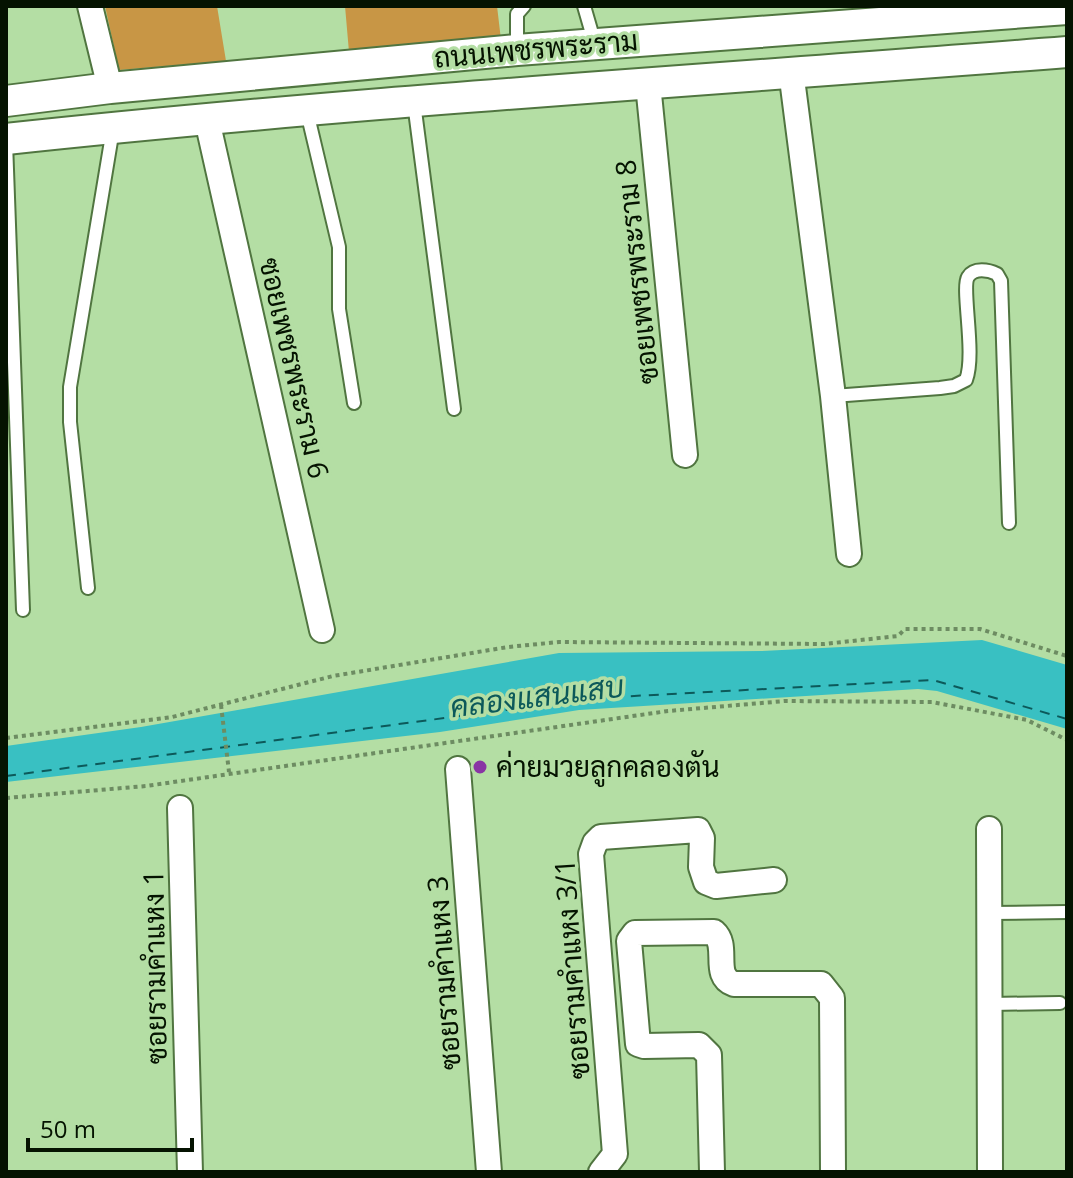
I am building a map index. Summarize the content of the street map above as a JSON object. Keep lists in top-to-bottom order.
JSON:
{
  "streets": {
    "street": [
      "ถนนเพชรพระราม",
      "ซอยเพชรพระราม 8",
      "ซอยเพชรพระราม 6",
      "ซอยรามคำแหง 1",
      "ซอยรามคำแหง 3/1",
      "ซอยรามคำแหง 3"
    ]
  },
  "crossings": [
    ["ถนนเพชรพระราม", "ซอยเพชรพระราม 8"],
    ["ถนนเพชรพระราม", "ซอยเพชรพระราม 6"]
  ],
  "water": ["คลองแสนแสบ"],
  "places": ["ค่ายมวยลูกคลองตัน"],
  "scale_bar": "50 m"
}
